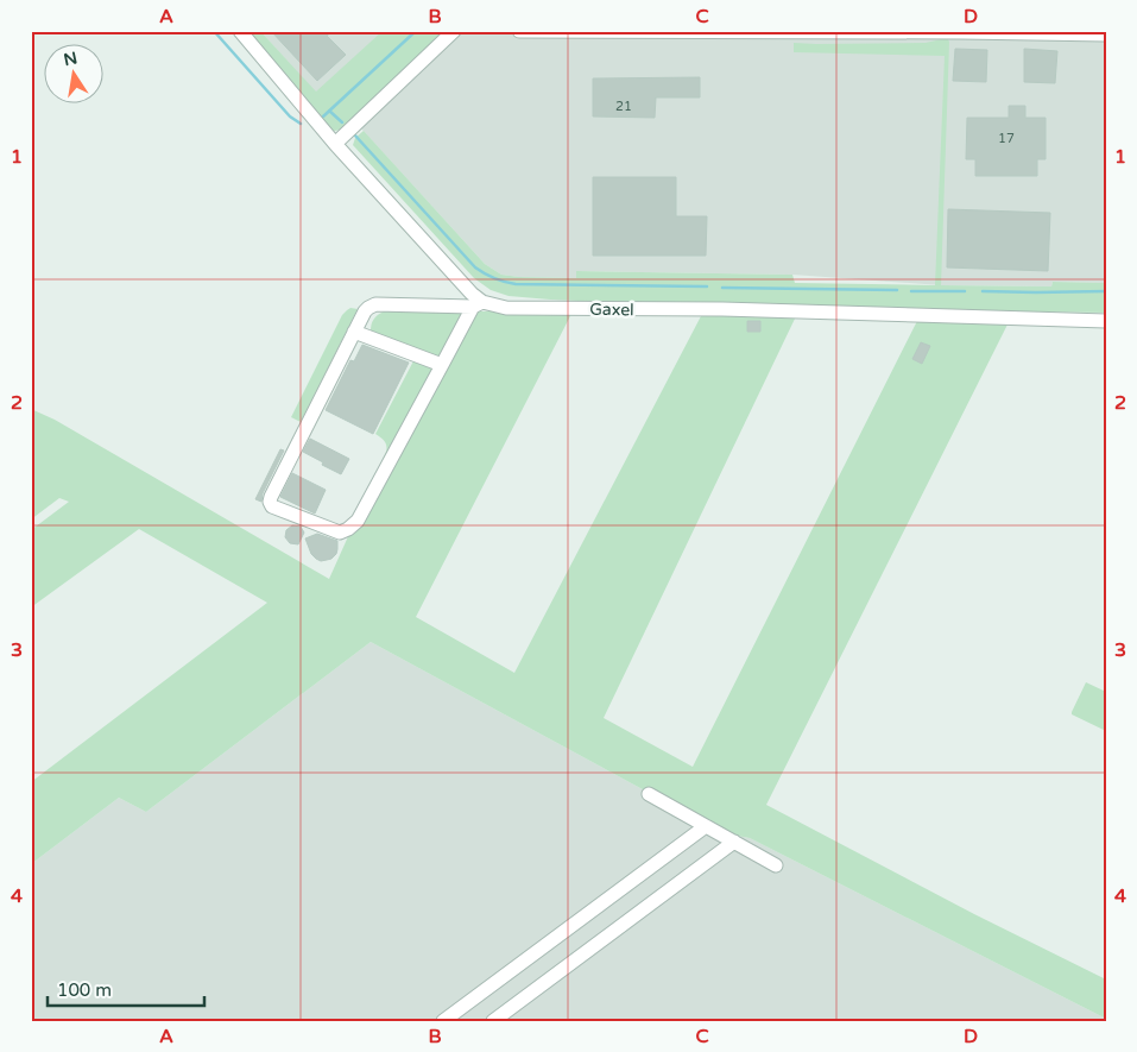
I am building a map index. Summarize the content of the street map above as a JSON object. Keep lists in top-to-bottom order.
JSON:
{
  "streets": {
    "street": ["Gaxel"]
  },
  "house_numbers": ["21", "17"],
  "scale_bar": "100 m",
  "north": "top",
  "grid": {
    "columns": [
      "A",
      "B",
      "C",
      "D"
    ],
    "rows": [
      "1",
      "2",
      "3",
      "4"
    ]
  }
}
